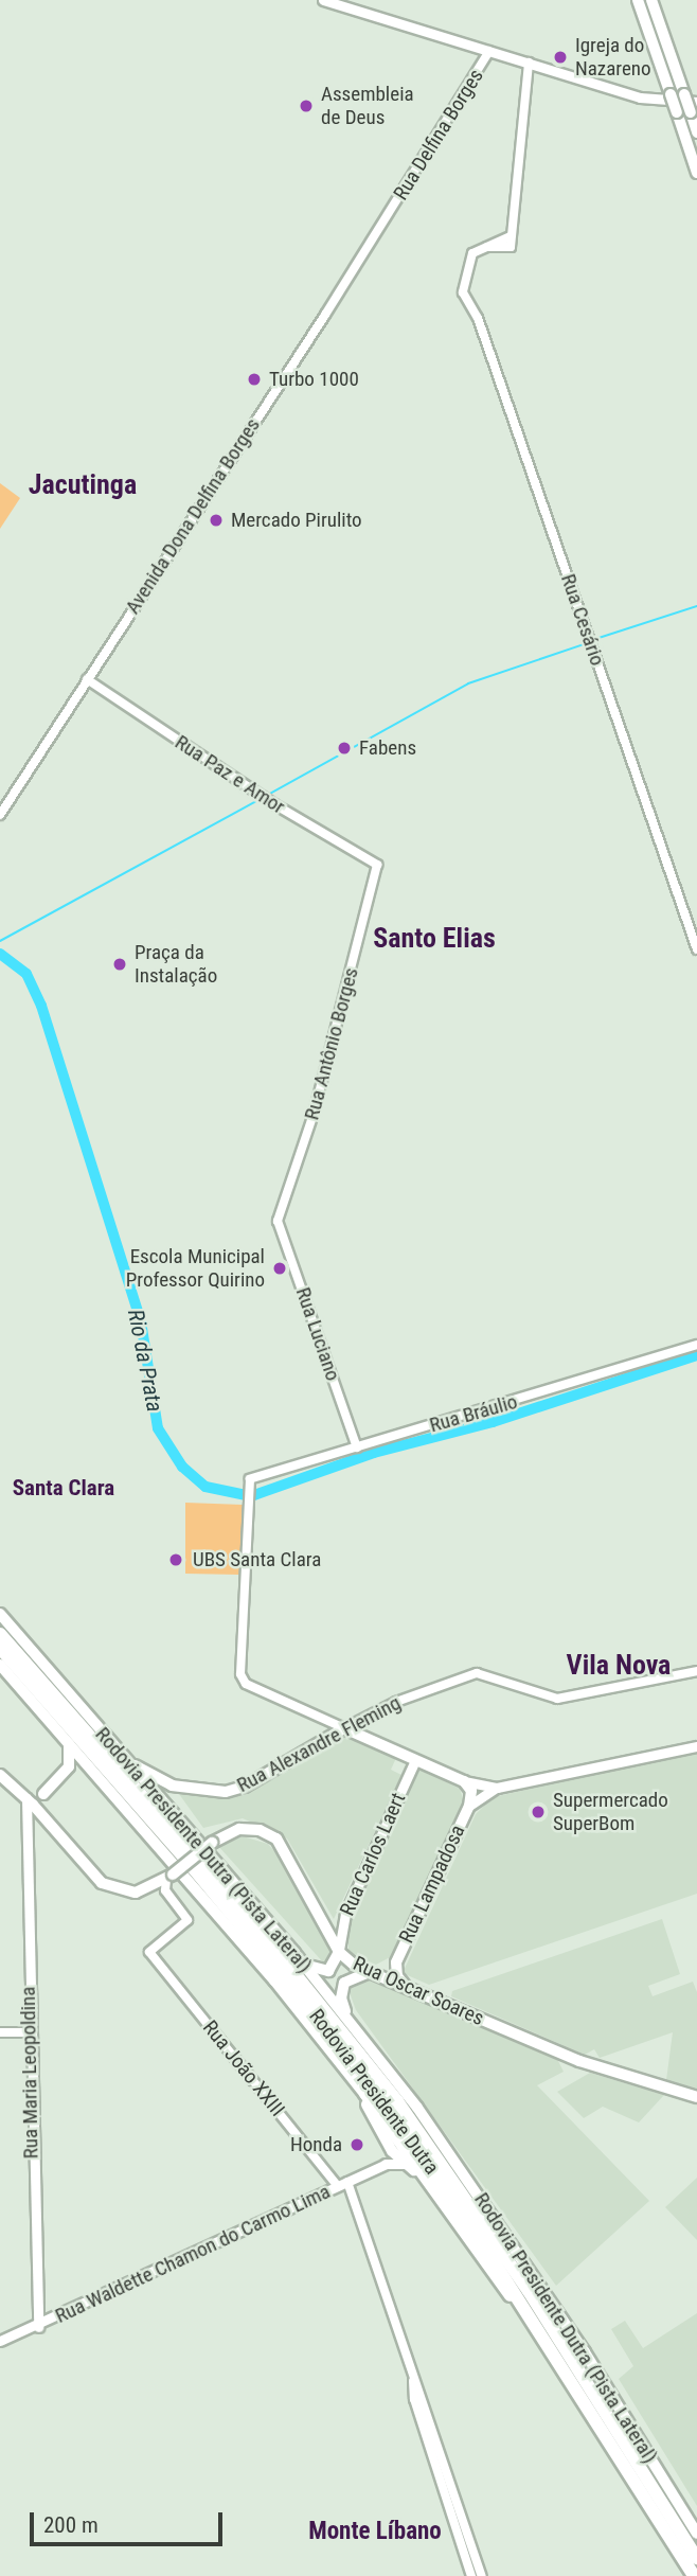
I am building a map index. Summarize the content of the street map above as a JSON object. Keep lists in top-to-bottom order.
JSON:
{
  "streets": {
    "highway": ["Rodovia Presidente Dutra"],
    "main road": [
      "Rua Alexandre Fleming",
      "Rodovia Presidente Dutra (Pista Lateral)",
      "Rua Carlos Laert",
      "Rua Lampadosa",
      "Rua Oscar Soares",
      "Rua Maria Leopoldina",
      "Rua Waldette Chamon do Carmo Lima"
    ],
    "street": [
      "Rua Delfina Borges",
      "Avenida Dona Delfina Borges",
      "Rua Cesário",
      "Rua Paz e Amor",
      "Rua Antônio Borges",
      "Rua Luciano",
      "Rua Bráulio",
      "Rua João XXIII"
    ]
  },
  "crossings": [
    ["Rua Delfina Borges", "Avenida Dona Delfina Borges"],
    ["Avenida Dona Delfina Borges", "Rua Paz e Amor"],
    ["Rua Paz e Amor", "Rua Antônio Borges"],
    ["Rua Antônio Borges", "Rua Luciano"],
    ["Rua Luciano", "Rua Bráulio"],
    ["Rua Bráulio", "Rua Alexandre Fleming"],
    ["Rua Alexandre Fleming", "Rodovia Presidente Dutra (Pista Lateral)"],
    ["Rodovia Presidente Dutra (Pista Lateral)", "Rua Maria Leopoldina"],
    ["Rodovia Presidente Dutra (Pista Lateral)", "Rodovia Presidente Dutra"],
    ["Rua Carlos Laert", "Rua Oscar Soares"],
    ["Rua Lampadosa", "Rua Oscar Soares"],
    ["Rua Oscar Soares", "Rua João XXIII"],
    ["Rua Oscar Soares", "Rua Maria Leopoldina"],
    ["Rua João XXIII", "Rua Waldette Chamon do Carmo Lima"],
    ["Rua Maria Leopoldina", "Rua Waldette Chamon do Carmo Lima"]
  ],
  "districts": [
    "Jacutinga",
    "Santo Elias",
    "Santa Clara",
    "Vila Nova",
    "Monte Líbano"
  ],
  "water": ["Rio da Prata"],
  "places": [
    "Igreja do Nazareno",
    "Assembleia de Deus",
    "Turbo 1000",
    "Mercado Pirulito",
    "Fabens",
    "Praça da Instalação",
    "Escola Municipal Professor Quirino",
    "UBS Santa Clara",
    "Supermercado SuperBom",
    "Honda"
  ],
  "scale_bar": "200 m"
}
